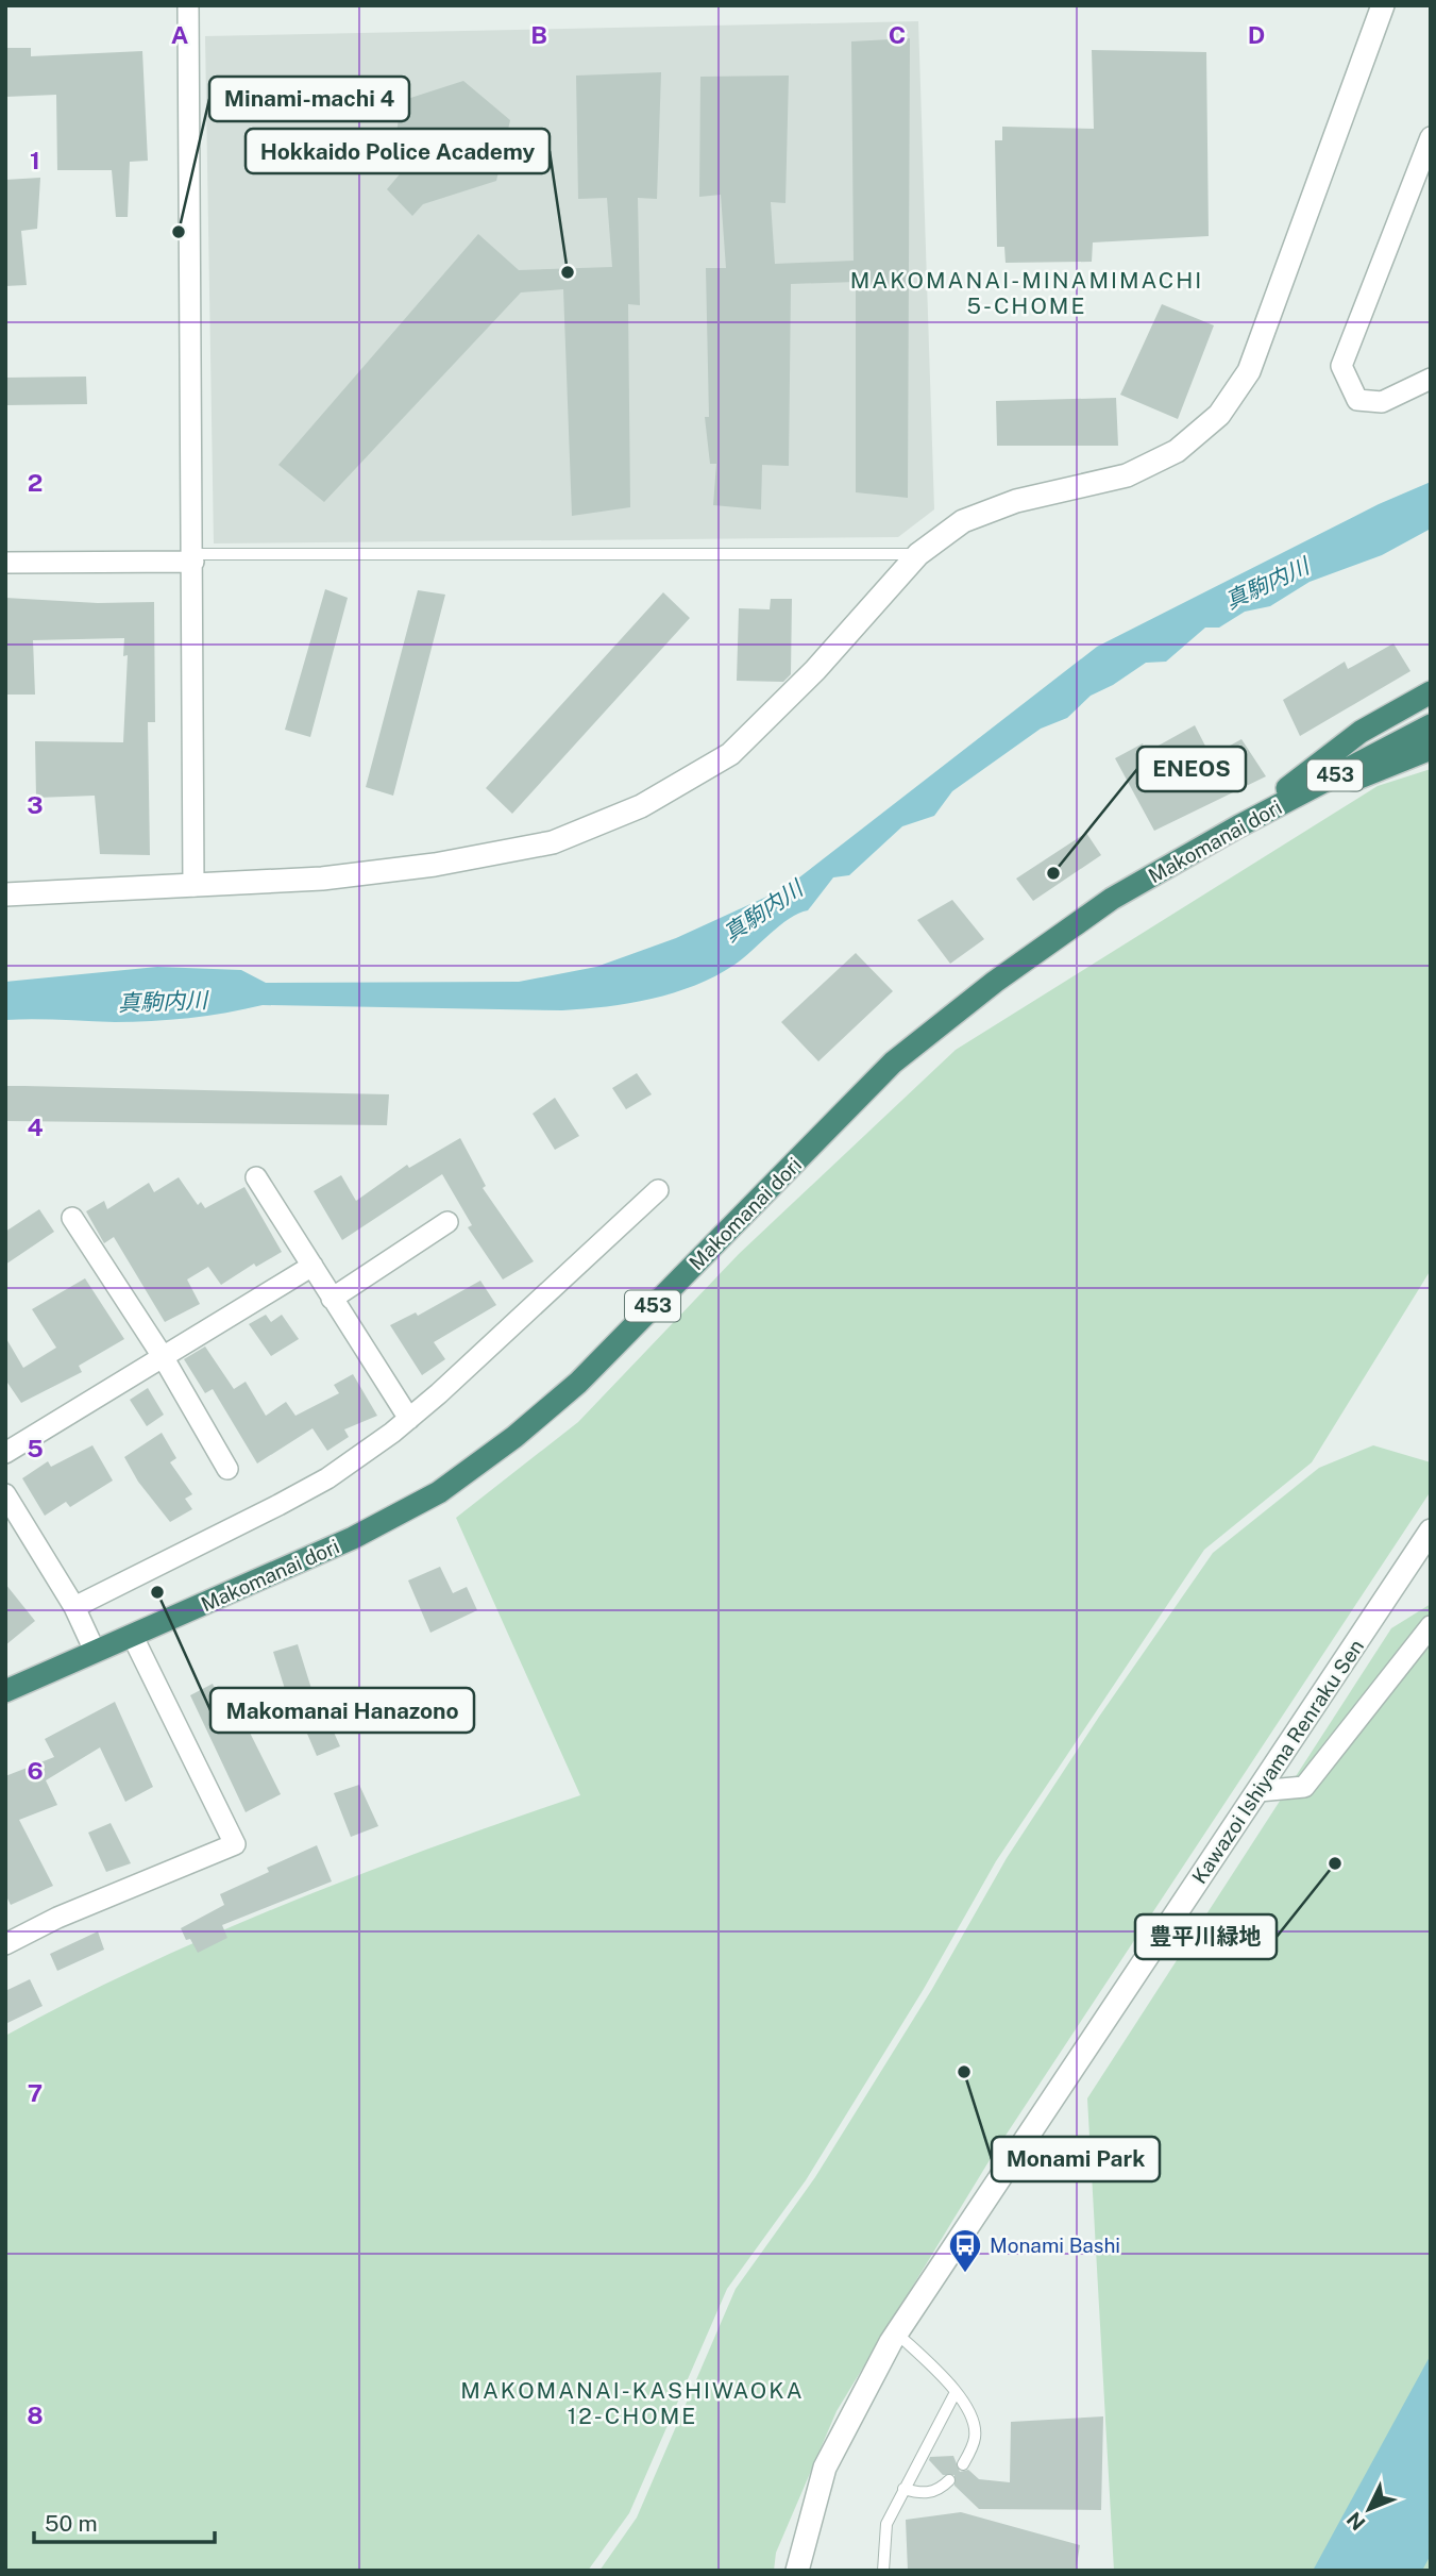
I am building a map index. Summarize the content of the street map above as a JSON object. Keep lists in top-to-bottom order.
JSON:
{
  "streets": {
    "highway": ["453", "Makomanai dori"],
    "street": ["Kawazoi Ishiyama Renraku Sen"]
  },
  "districts": ["MAKOMANAI-MINAMIMACHI 5-CHOME", "MAKOMANAI-KASHIWAOKA 12-CHOME"],
  "water": ["真駒内川"],
  "places": {
    "other": [
      "Minami-machi 4",
      "Hokkaido Police Academy",
      "ENEOS",
      "Makomanai Hanazono",
      "豊平川緑地",
      "Monami Park"
    ],
    "bus stop": ["Monami Bashi"]
  },
  "scale_bar": "50 m",
  "north": "bottom left",
  "grid": {
    "columns": [
      "A",
      "B",
      "C",
      "D"
    ],
    "rows": [
      "1",
      "2",
      "3",
      "4",
      "5",
      "6",
      "7",
      "8"
    ]
  }
}
